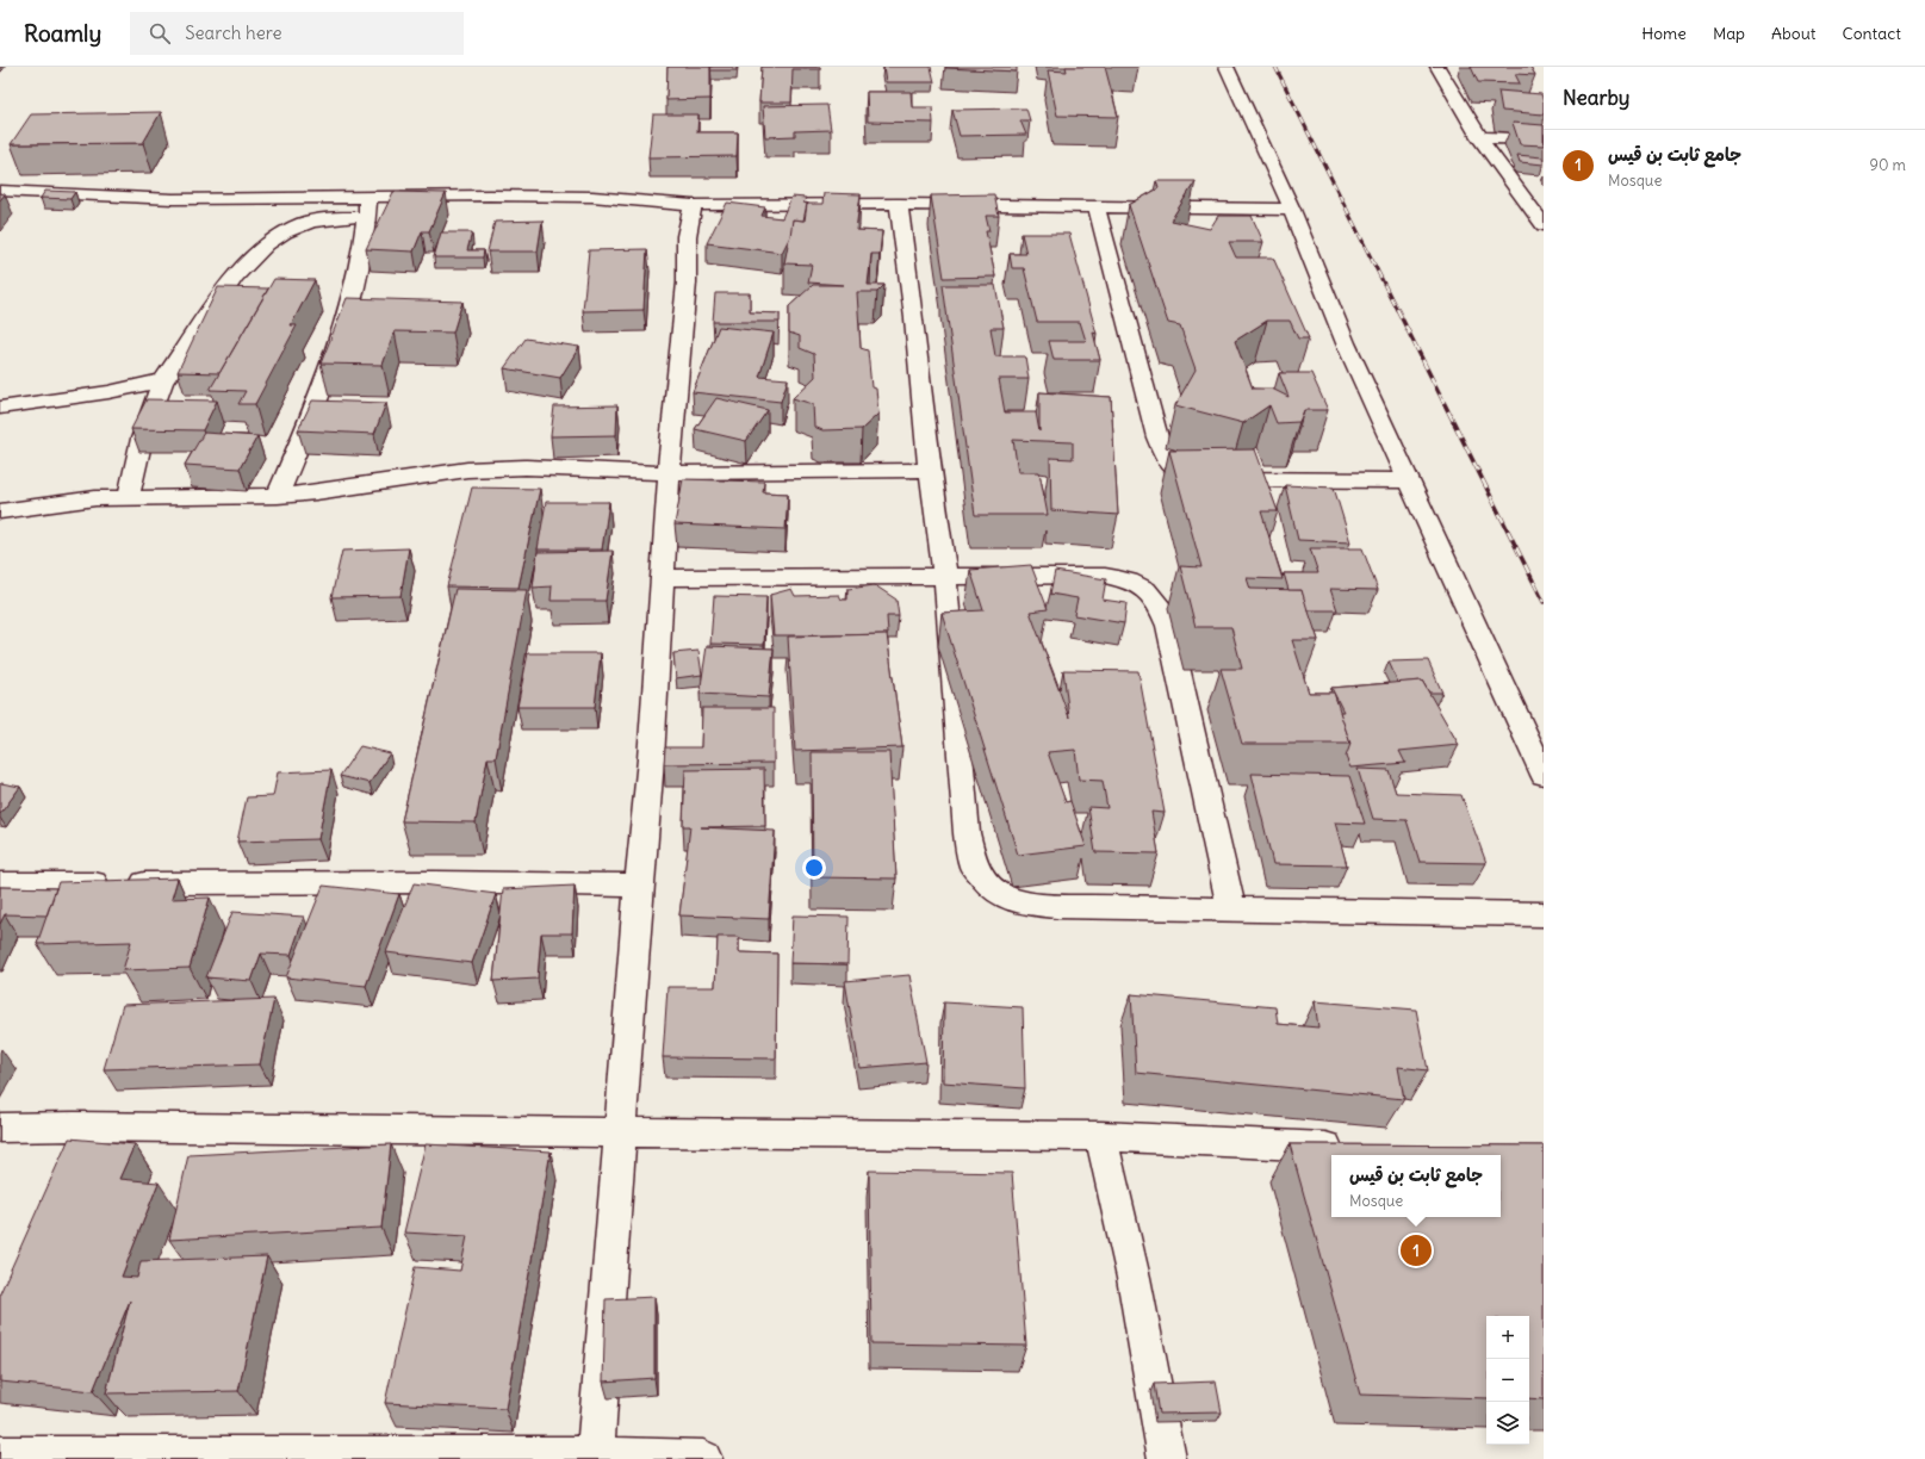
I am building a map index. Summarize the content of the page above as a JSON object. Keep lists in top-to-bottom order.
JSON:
{
  "page": {
    "header": "Roamly",
    "search": "Search here",
    "nav": [
      "Home",
      "Map",
      "About",
      "Contact"
    ],
    "heading": "Nearby",
    "list": [
      {
        "mark": "1",
        "name": "جامع ثابت بن قیس",
        "note": "Mosque",
        "value": "90 m"
      }
    ],
    "popup": ["جامع ثابت بن قیس", "Mosque"],
    "pins": "1",
    "map_buttons": ["+", "−"]
  }
}
